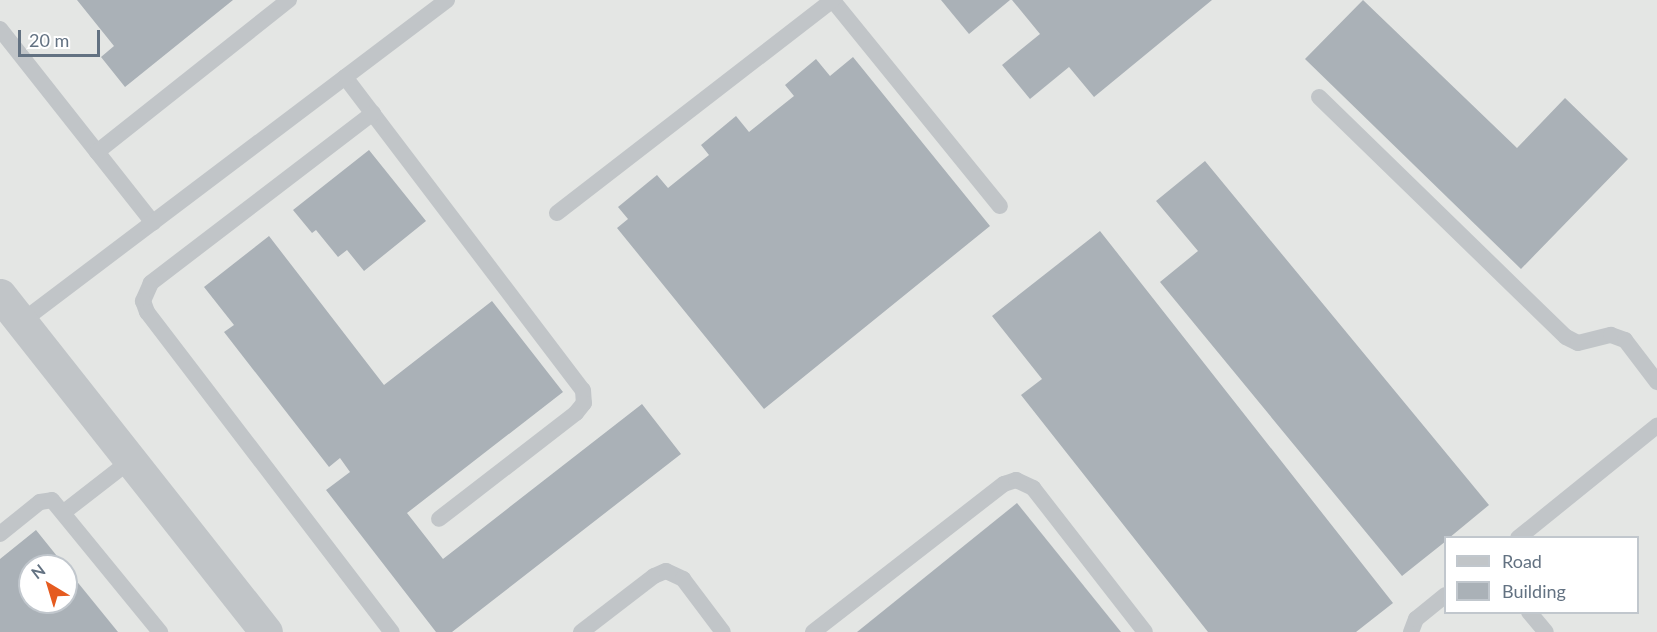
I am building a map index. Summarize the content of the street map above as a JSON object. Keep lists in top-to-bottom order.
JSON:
{
  "legend": ["Road", "Building"],
  "scale_bar": "20 m",
  "north": "top left"
}
